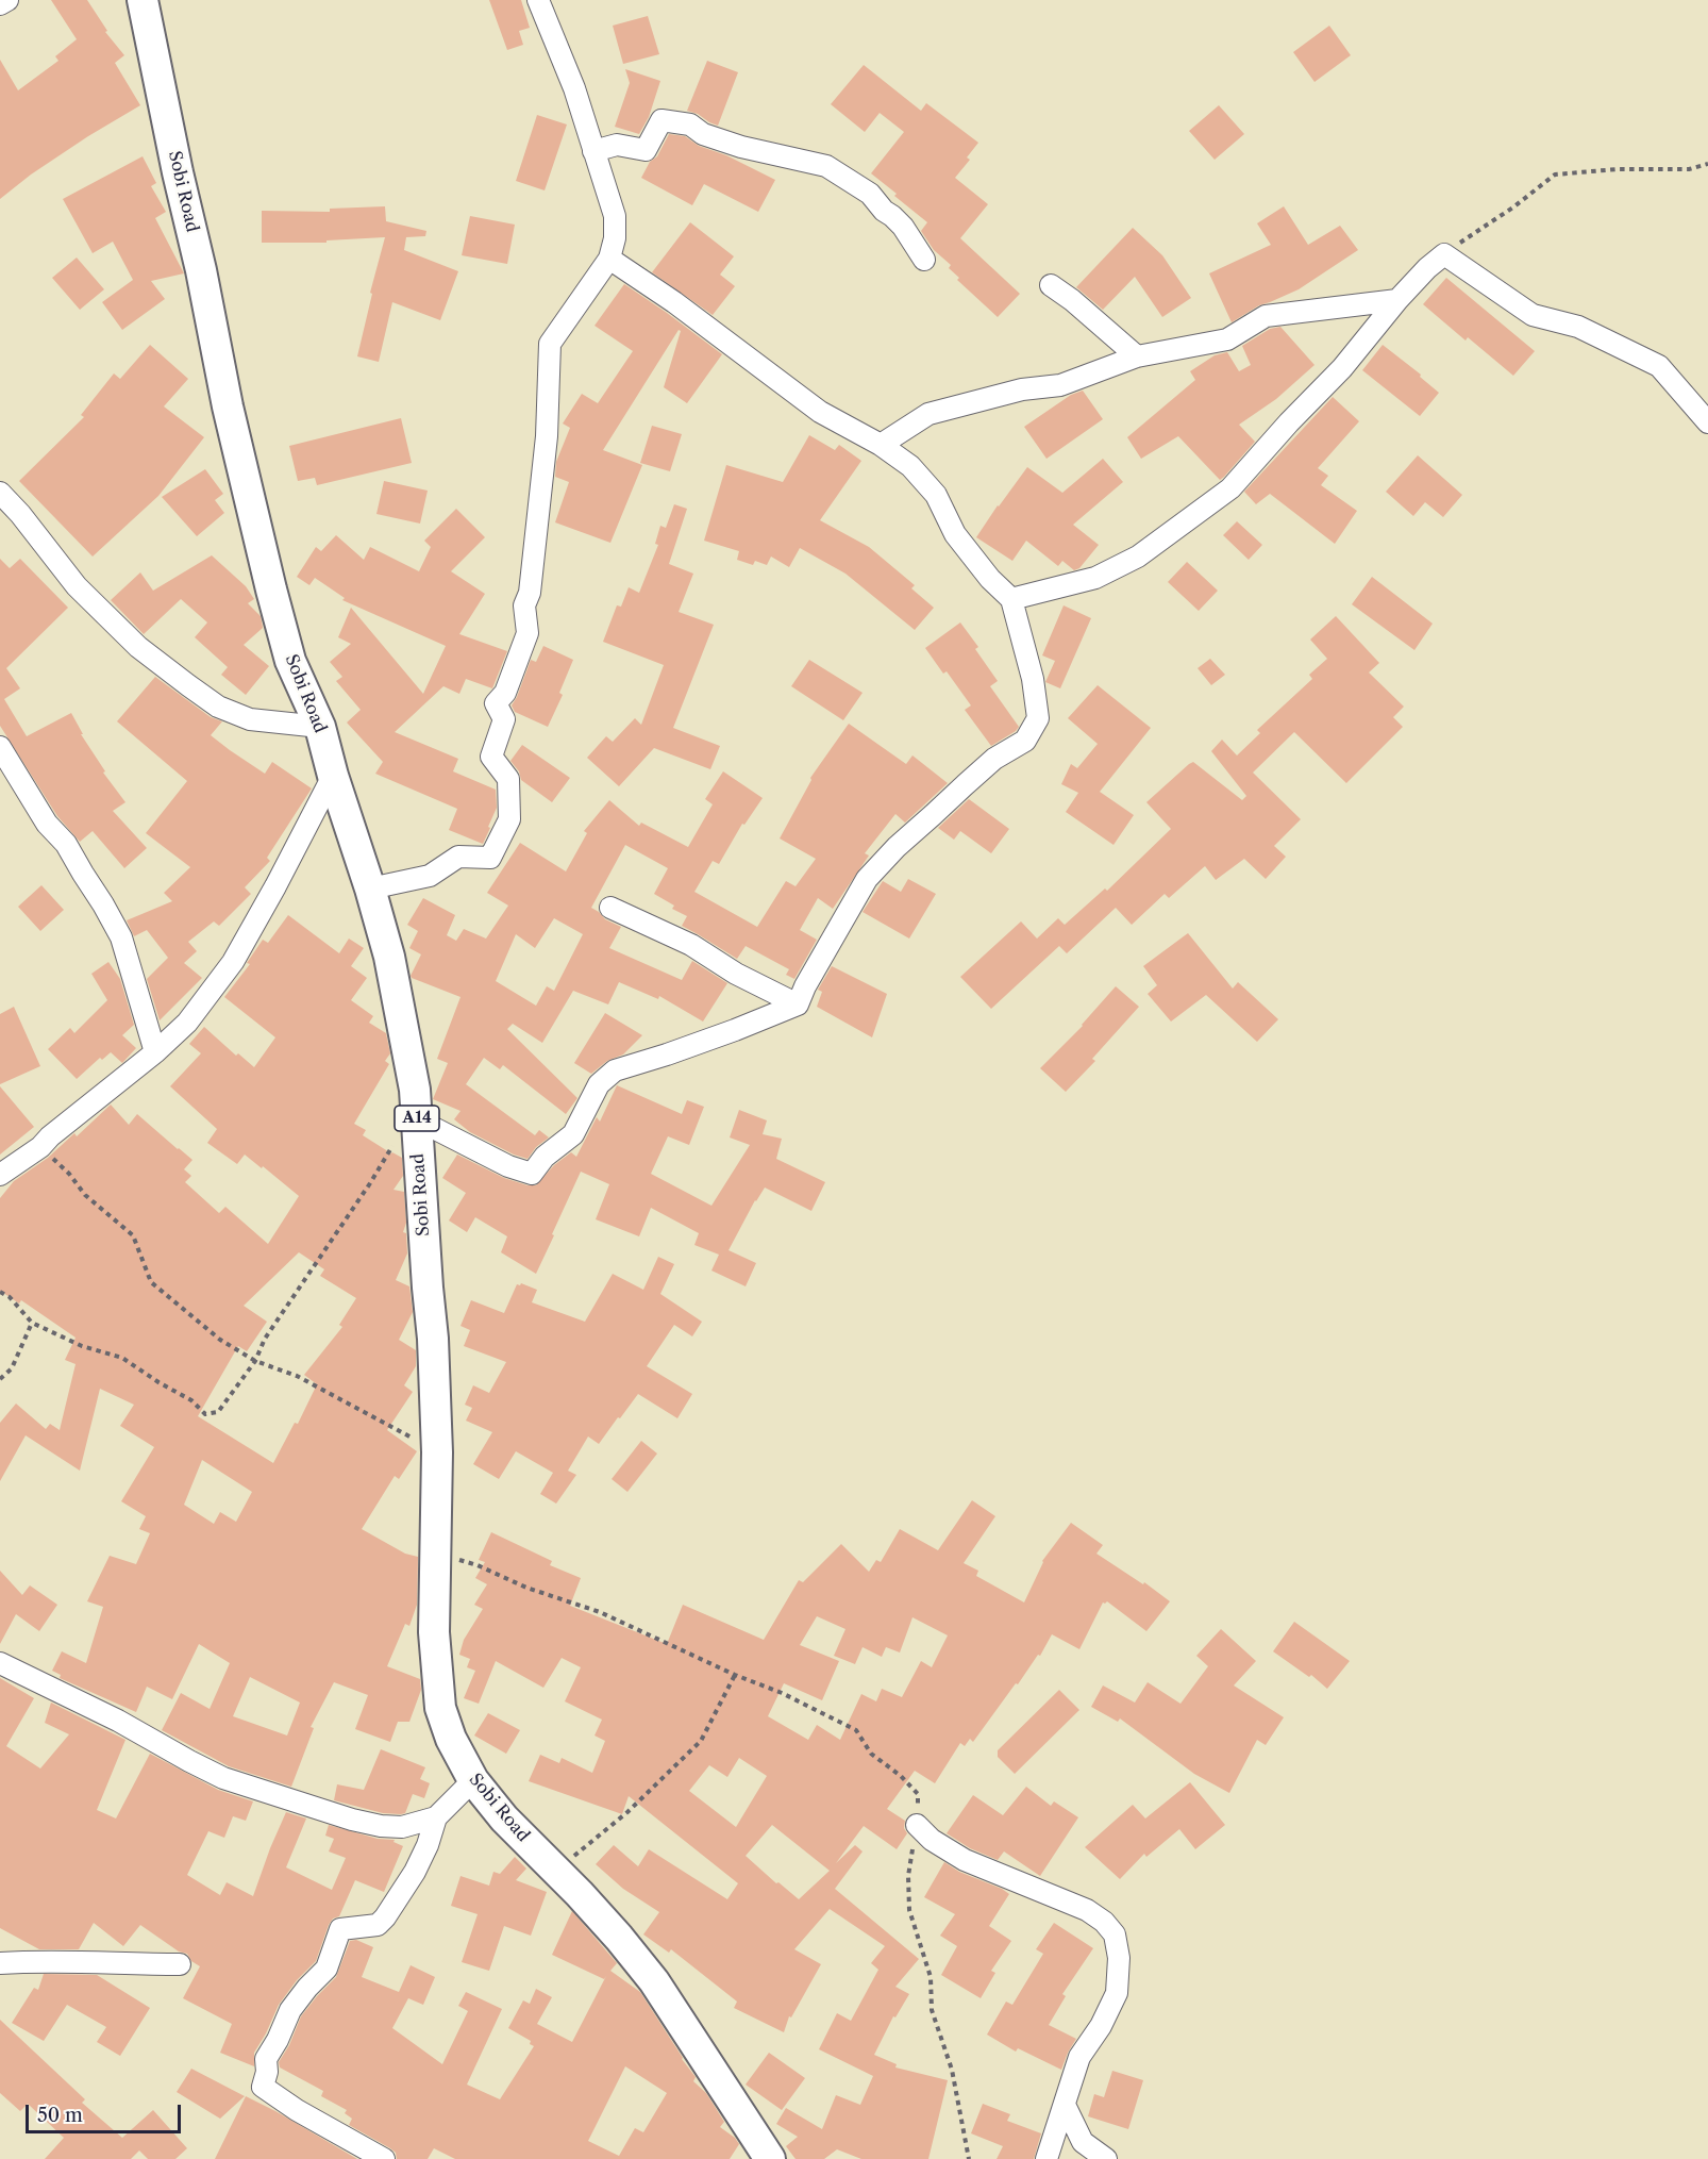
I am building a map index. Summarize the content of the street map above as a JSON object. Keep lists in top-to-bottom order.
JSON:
{
  "streets": {
    "highway": ["Sobi Road", "A14"]
  },
  "scale_bar": "50 m"
}
